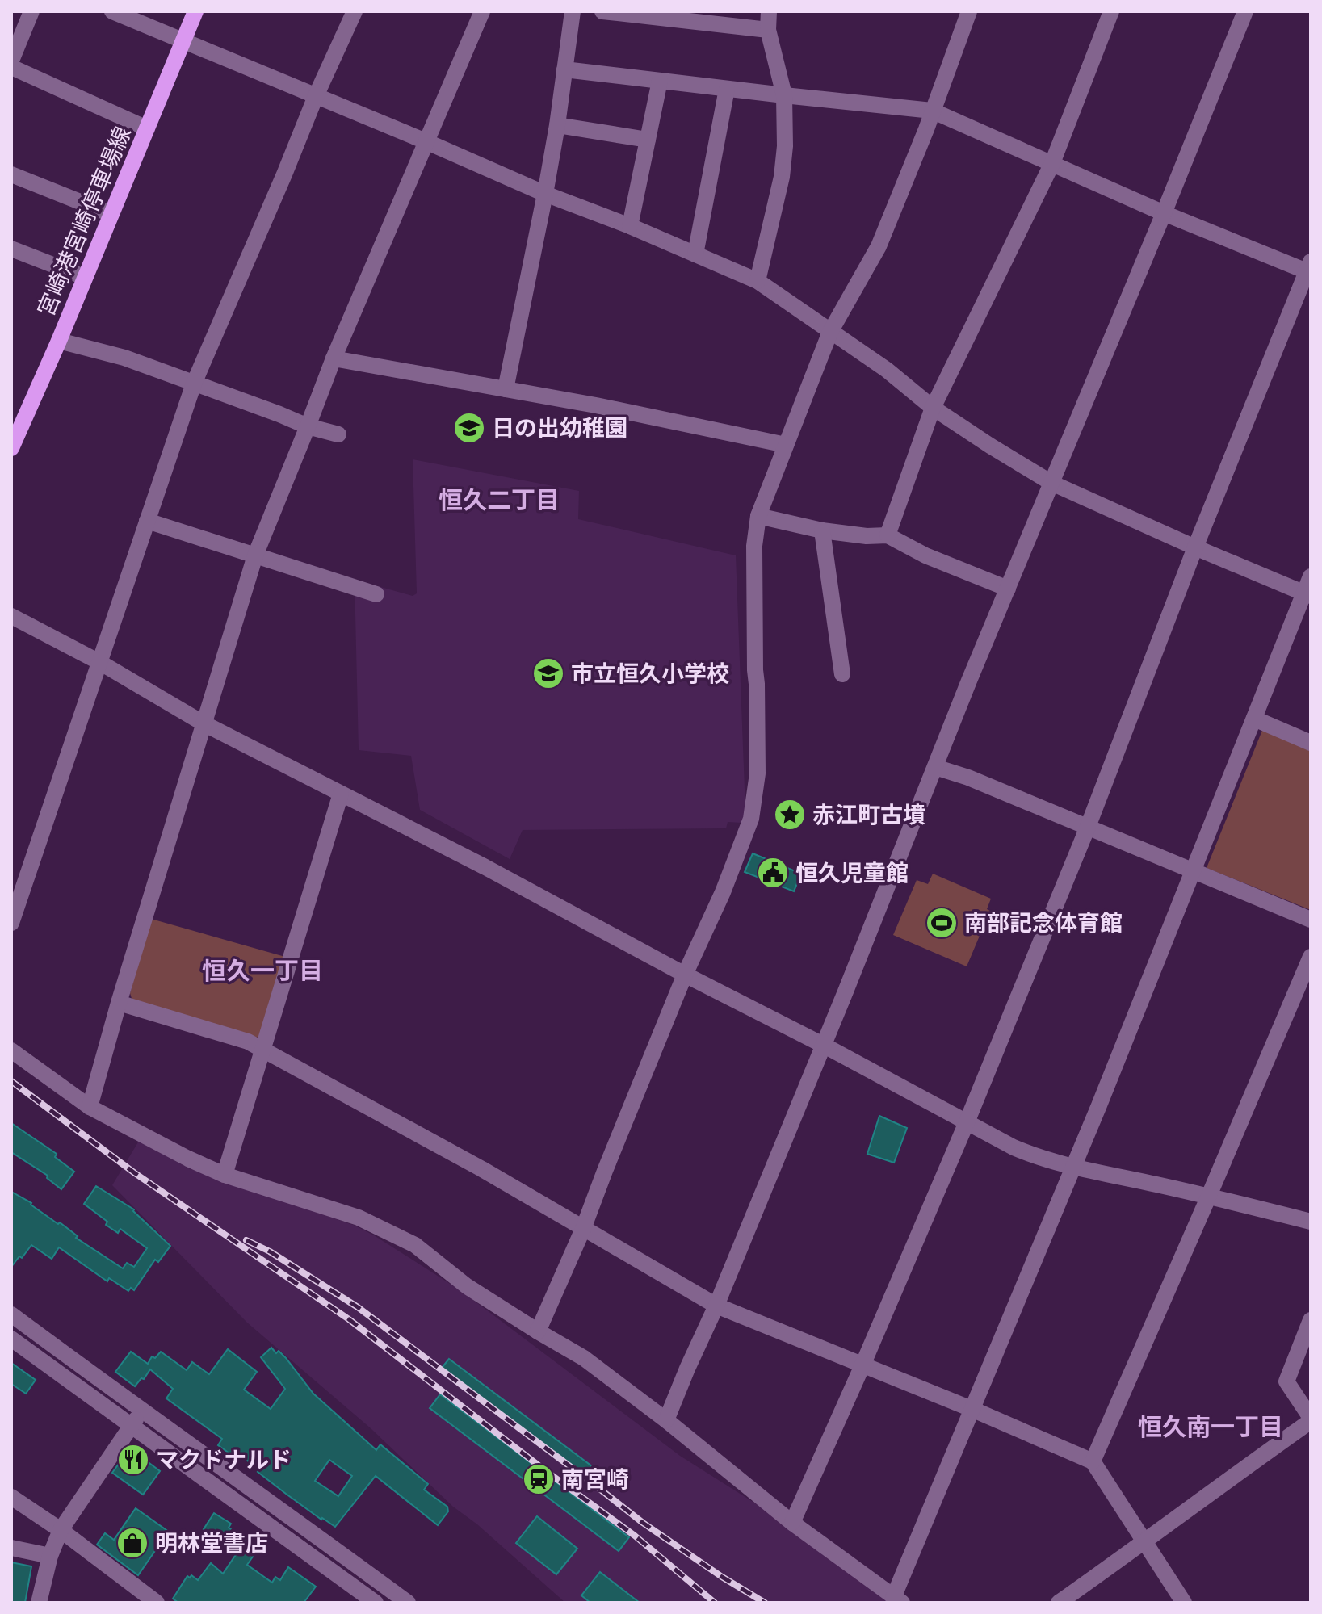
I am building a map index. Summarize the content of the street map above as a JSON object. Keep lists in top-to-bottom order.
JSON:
{
  "streets": {
    "main road": ["宮崎港宮崎停車場線"]
  },
  "districts": ["恒久二丁目", "恒久一丁目", "恒久南一丁目"],
  "places": {
    "school or university": ["日の出幼稚園", "市立恒久小学校"],
    "place": ["赤江町古墳"],
    "public building": ["恒久児童館"],
    "sports": ["南部記念体育館"],
    "restaurant": ["マクドナルド"],
    "station": ["南宮崎"],
    "shop": ["明林堂書店"]
  }
}
